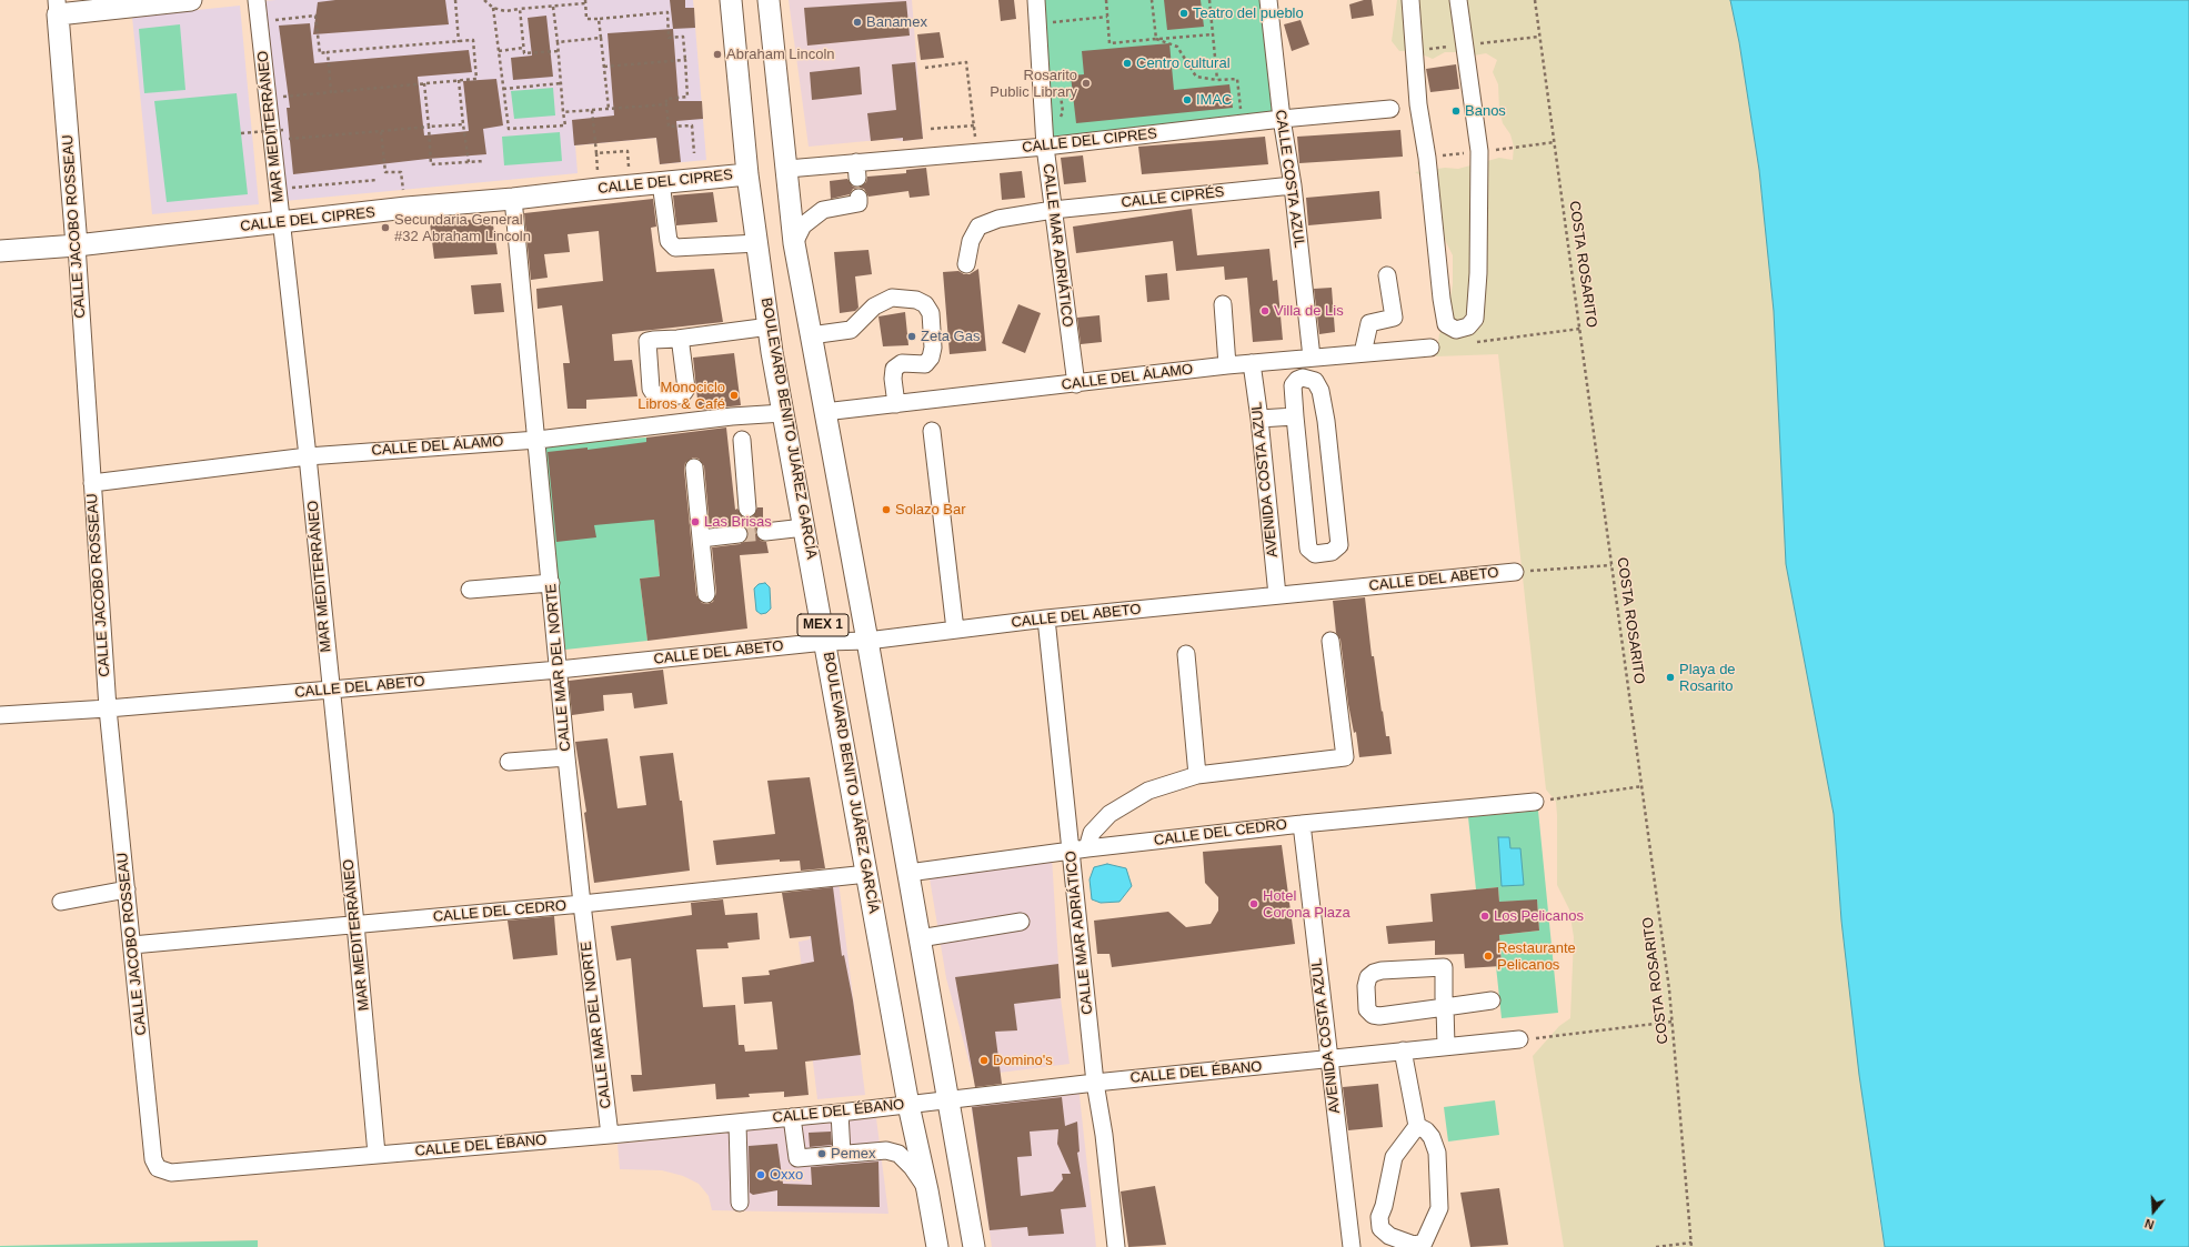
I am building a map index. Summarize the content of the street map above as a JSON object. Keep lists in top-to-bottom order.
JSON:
{
  "streets": {
    "main road": [
      "CALLE DEL CIPRES",
      "CALLE JACOBO ROSSEAU",
      "BOULEVARD BENITO JUÁREZ GARCÍA",
      "MEX 1"
    ],
    "street": [
      "MAR MEDITERRÁNEO",
      "CALLE COSTA AZUL",
      "CALLE CIPRÉS",
      "CALLE MAR ADRIÁTICO",
      "CALLE DEL ÁLAMO",
      "AVENIDA COSTA AZUL",
      "CALLE DEL ABETO",
      "CALLE MAR DEL NORTE",
      "CALLE DEL CEDRO",
      "CALLE DEL ÉBANO"
    ],
    "path": ["COSTA ROSARITO"]
  },
  "crossings": [
    ["MAR MEDITERRÁNEO", "CALLE DEL CIPRES"],
    ["MAR MEDITERRÁNEO", "CALLE DEL ÁLAMO"],
    ["MAR MEDITERRÁNEO", "CALLE DEL ABETO"],
    ["MAR MEDITERRÁNEO", "CALLE DEL CEDRO"],
    ["MAR MEDITERRÁNEO", "CALLE DEL ÉBANO"],
    ["CALLE DEL CIPRES", "CALLE COSTA AZUL"],
    ["CALLE DEL CIPRES", "CALLE JACOBO ROSSEAU"],
    ["CALLE DEL CIPRES", "CALLE MAR ADRIÁTICO"],
    ["CALLE DEL CIPRES", "BOULEVARD BENITO JUÁREZ GARCÍA"],
    ["CALLE DEL CIPRES", "MEX 1"],
    ["CALLE DEL CIPRES", "CALLE MAR DEL NORTE"],
    ["CALLE COSTA AZUL", "CALLE CIPRÉS"],
    ["CALLE COSTA AZUL", "CALLE DEL ÁLAMO"],
    ["CALLE CIPRÉS", "CALLE MAR ADRIÁTICO"],
    ["CALLE JACOBO ROSSEAU", "CALLE DEL ÁLAMO"],
    ["CALLE JACOBO ROSSEAU", "CALLE DEL ABETO"],
    ["CALLE JACOBO ROSSEAU", "CALLE DEL CEDRO"],
    ["CALLE JACOBO ROSSEAU", "CALLE DEL ÉBANO"],
    ["CALLE MAR ADRIÁTICO", "CALLE DEL ÁLAMO"],
    ["CALLE MAR ADRIÁTICO", "CALLE DEL ABETO"],
    ["CALLE MAR ADRIÁTICO", "CALLE DEL CEDRO"],
    ["CALLE MAR ADRIÁTICO", "CALLE DEL ÉBANO"],
    ["CALLE DEL ÁLAMO", "BOULEVARD BENITO JUÁREZ GARCÍA"],
    ["CALLE DEL ÁLAMO", "AVENIDA COSTA AZUL"],
    ["CALLE DEL ÁLAMO", "MEX 1"],
    ["CALLE DEL ÁLAMO", "CALLE MAR DEL NORTE"],
    ["BOULEVARD BENITO JUÁREZ GARCÍA", "CALLE DEL ABETO"],
    ["BOULEVARD BENITO JUÁREZ GARCÍA", "CALLE DEL CEDRO"],
    ["BOULEVARD BENITO JUÁREZ GARCÍA", "CALLE DEL ÉBANO"],
    ["AVENIDA COSTA AZUL", "CALLE DEL ABETO"],
    ["AVENIDA COSTA AZUL", "CALLE DEL CEDRO"],
    ["AVENIDA COSTA AZUL", "CALLE DEL ÉBANO"],
    ["CALLE DEL ABETO", "MEX 1"],
    ["CALLE DEL ABETO", "CALLE MAR DEL NORTE"],
    ["MEX 1", "CALLE DEL CEDRO"],
    ["MEX 1", "CALLE DEL ÉBANO"],
    ["CALLE MAR DEL NORTE", "CALLE DEL CEDRO"],
    ["CALLE MAR DEL NORTE", "CALLE DEL ÉBANO"]
  ],
  "places": [
    "Teatro del pueblo",
    "Banamex",
    "Abraham Lincoln",
    "Centro cultural",
    "Rosarito Public Library",
    "IMAC",
    "Banos",
    "Secundaria General #32 Abraham Lincoln",
    "Villa de Lis",
    "Zeta Gas",
    "Monociclo Libros & Café",
    "Solazo Bar",
    "Las Brisas",
    "Playa de Rosarito",
    "Hotel Corona Plaza",
    "Los Pelicanos",
    "Restaurante Pelicanos",
    "Domino's",
    "Pemex",
    "Oxxo"
  ],
  "north": "bottom"
}
